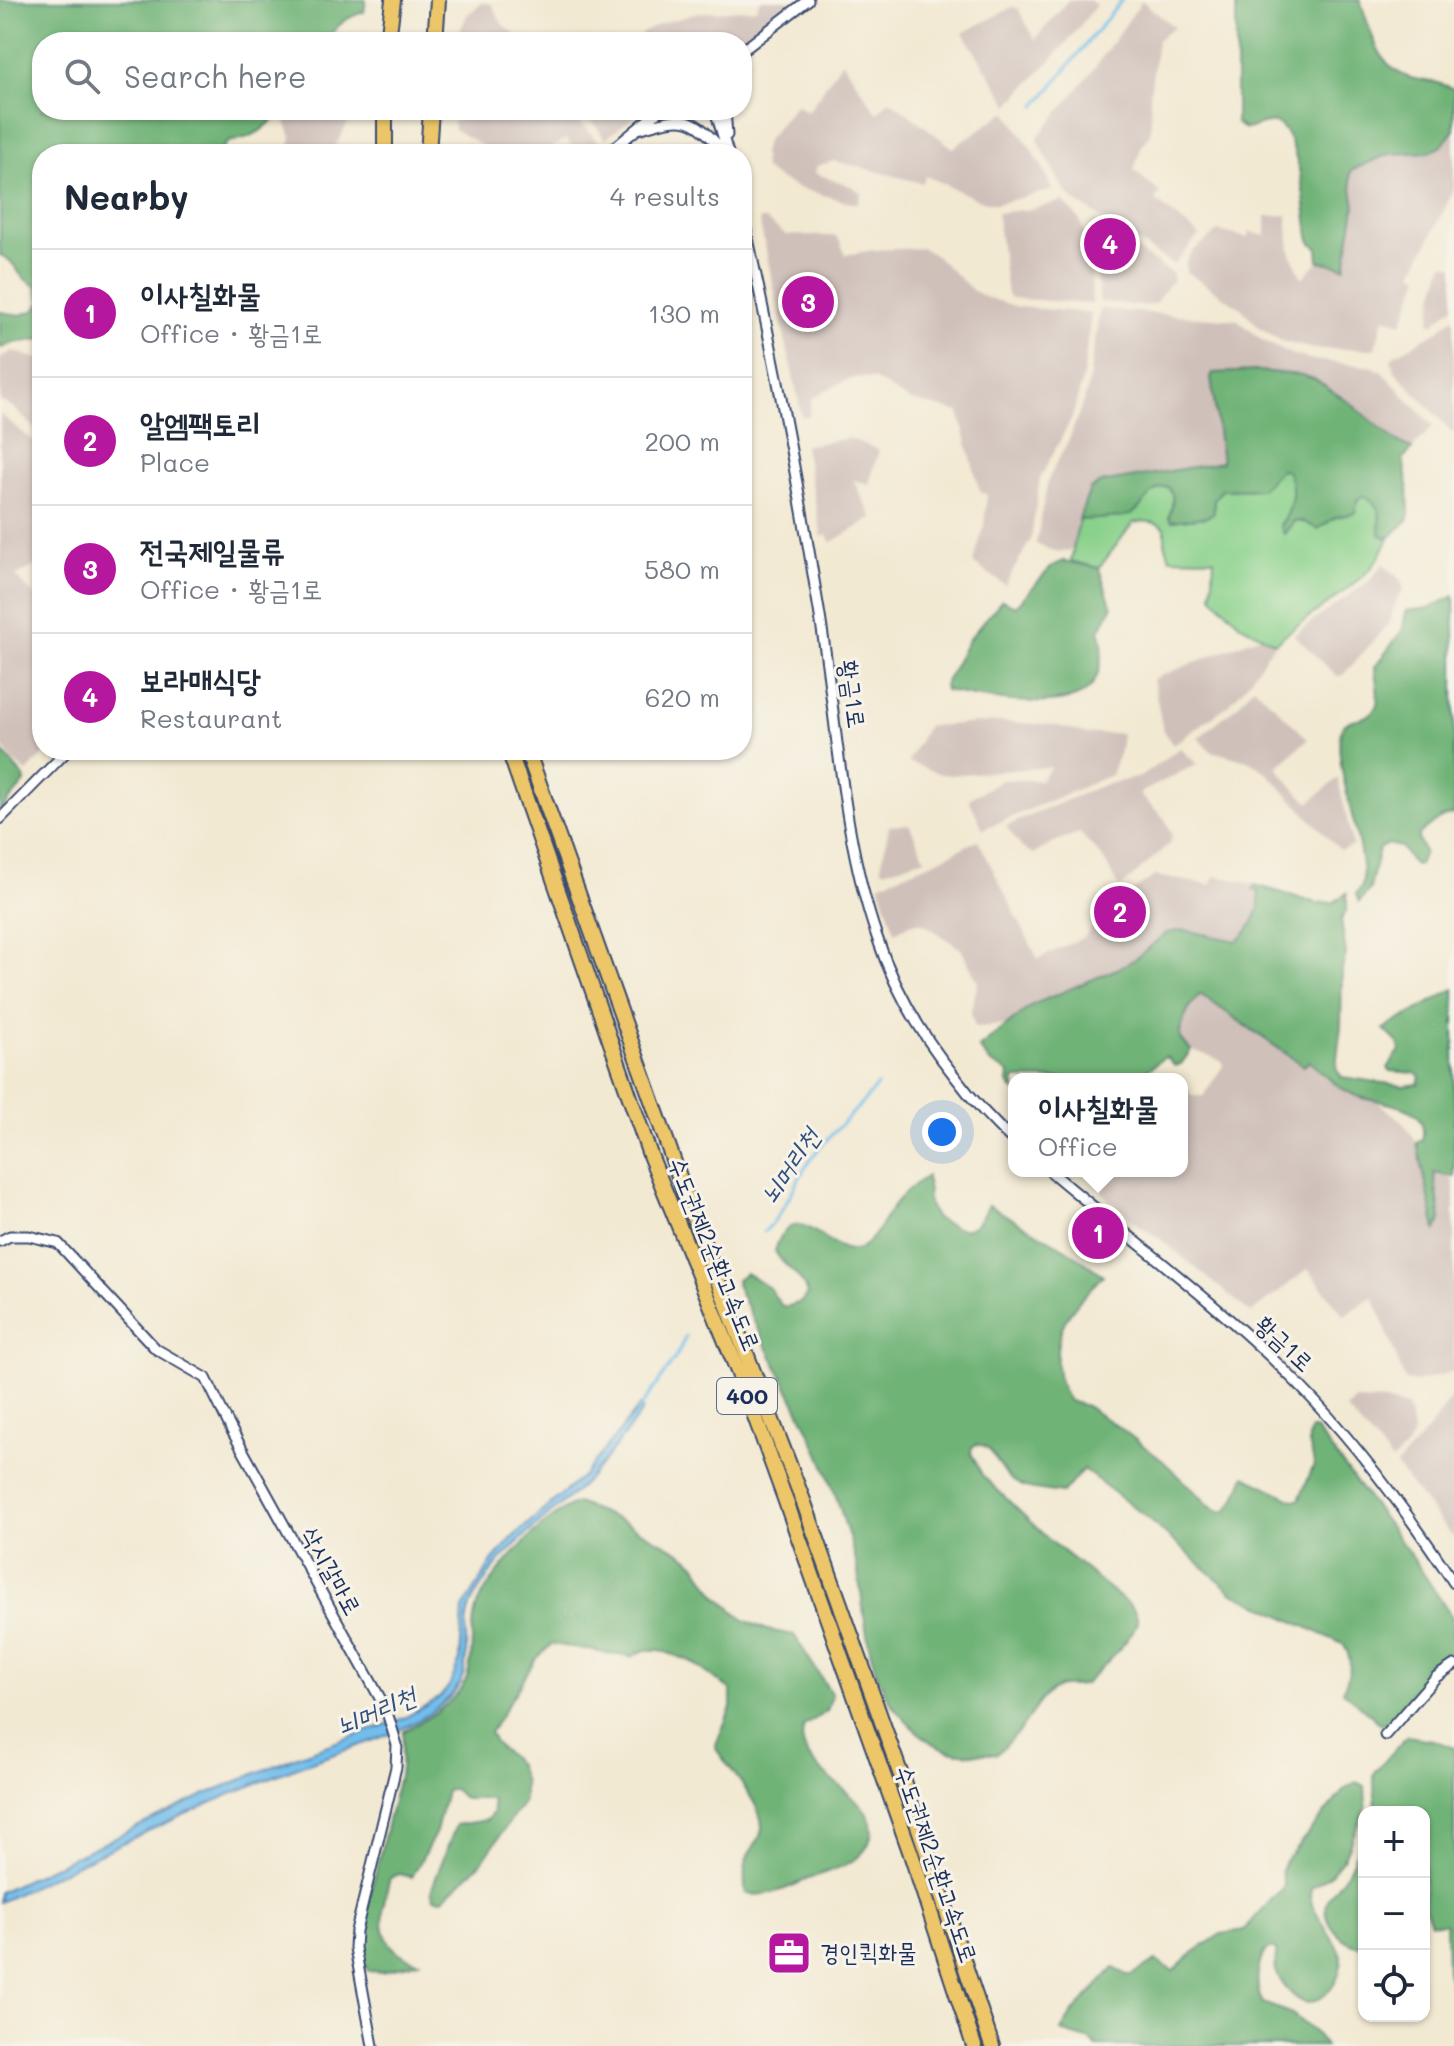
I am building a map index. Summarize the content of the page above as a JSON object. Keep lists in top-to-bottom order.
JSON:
{
  "streets": {
    "highway": ["수도권제2순환고속도로", "400"],
    "street": ["황금1로", "삭시갈마로"]
  },
  "water": ["뇌머리천"],
  "places": {
    "office": ["경인퀵화물"]
  },
  "page": {
    "search": "Search here",
    "heading": ["Nearby", "4 results"],
    "pins": [
      "4",
      "3",
      "2",
      "1"
    ],
    "list": [
      {
        "mark": "1",
        "name": "이사칠화물",
        "note": "Office · 황금1로",
        "value": "130 m"
      },
      {
        "mark": "2",
        "name": "알엠팩토리",
        "note": "Place",
        "value": "200 m"
      },
      {
        "mark": "3",
        "name": "전국제일물류",
        "note": "Office · 황금1로",
        "value": "580 m"
      },
      {
        "mark": "4",
        "name": "보라매식당",
        "note": "Restaurant",
        "value": "620 m"
      }
    ],
    "popup": ["이사칠화물", "Office"],
    "map_buttons": ["+", "−"]
  }
}
